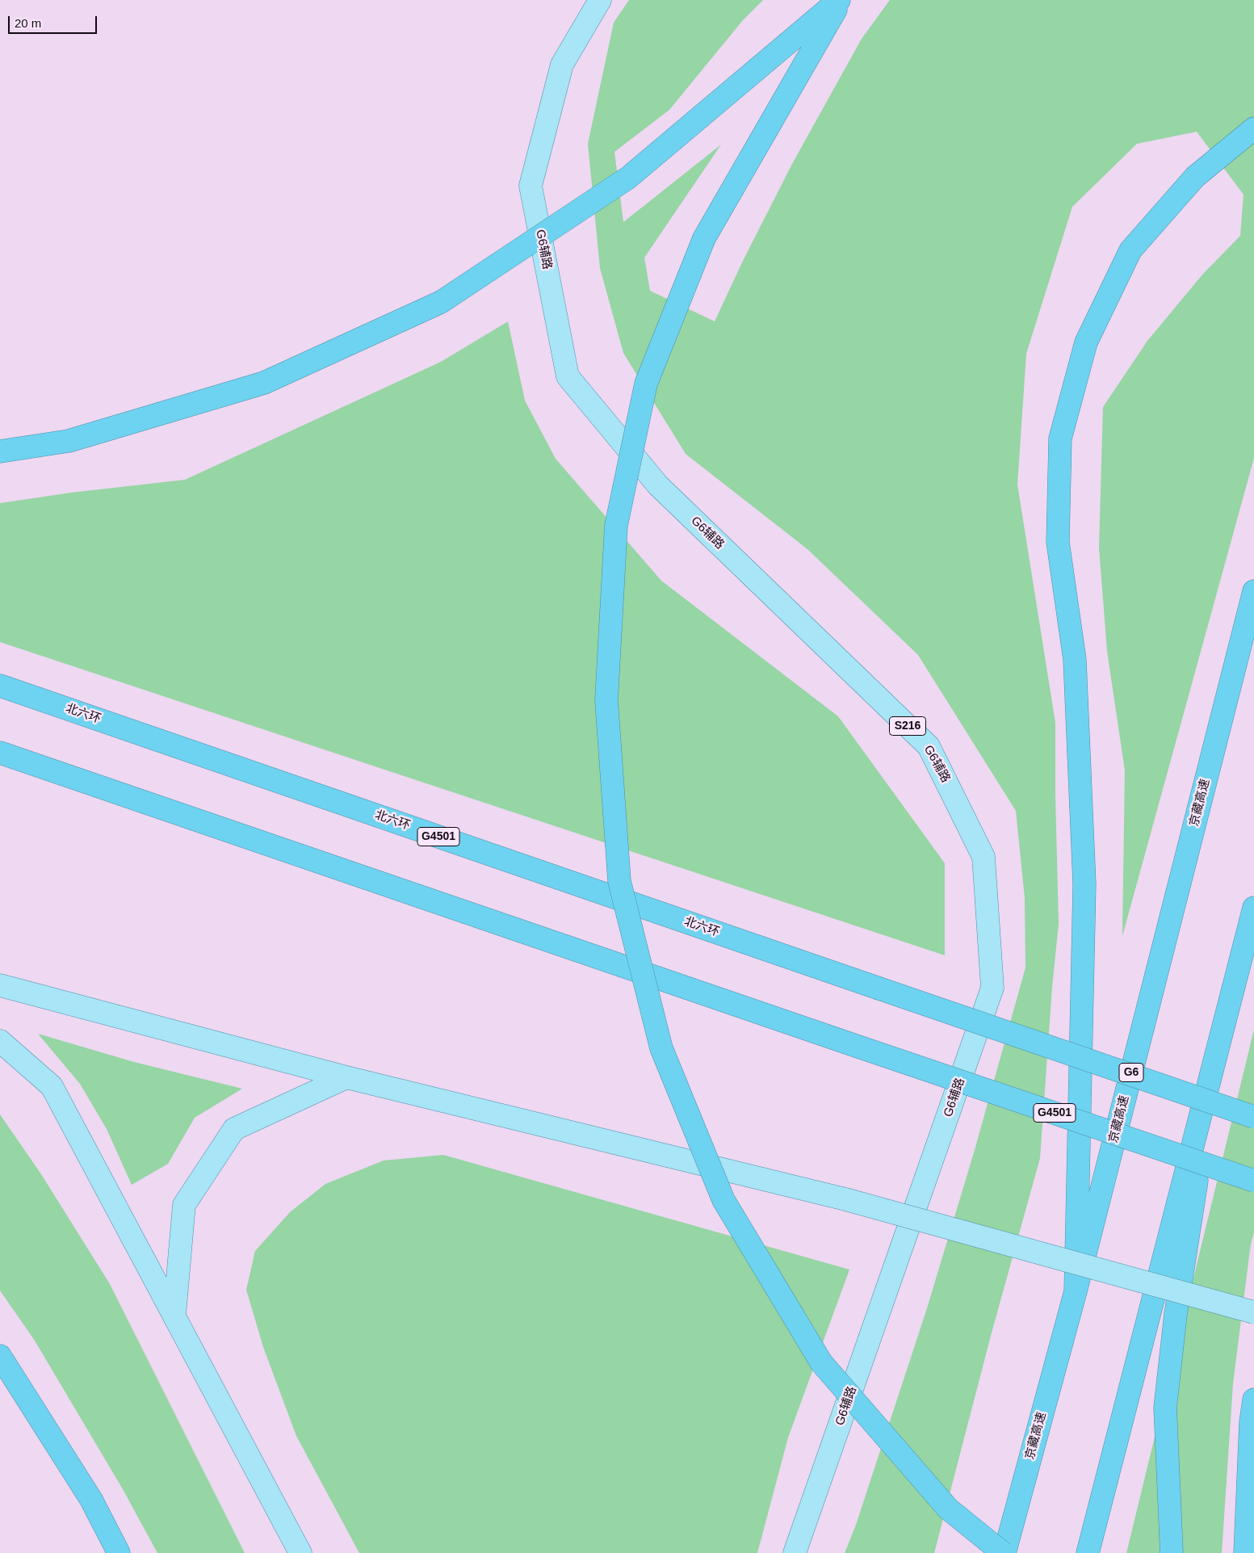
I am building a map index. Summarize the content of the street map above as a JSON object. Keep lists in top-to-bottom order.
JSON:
{
  "streets": {
    "highway": [
      "北六环",
      "京藏高速",
      "G4501",
      "G6"
    ],
    "main road": ["G6辅路", "S216"]
  },
  "scale_bar": "20 m"
}
